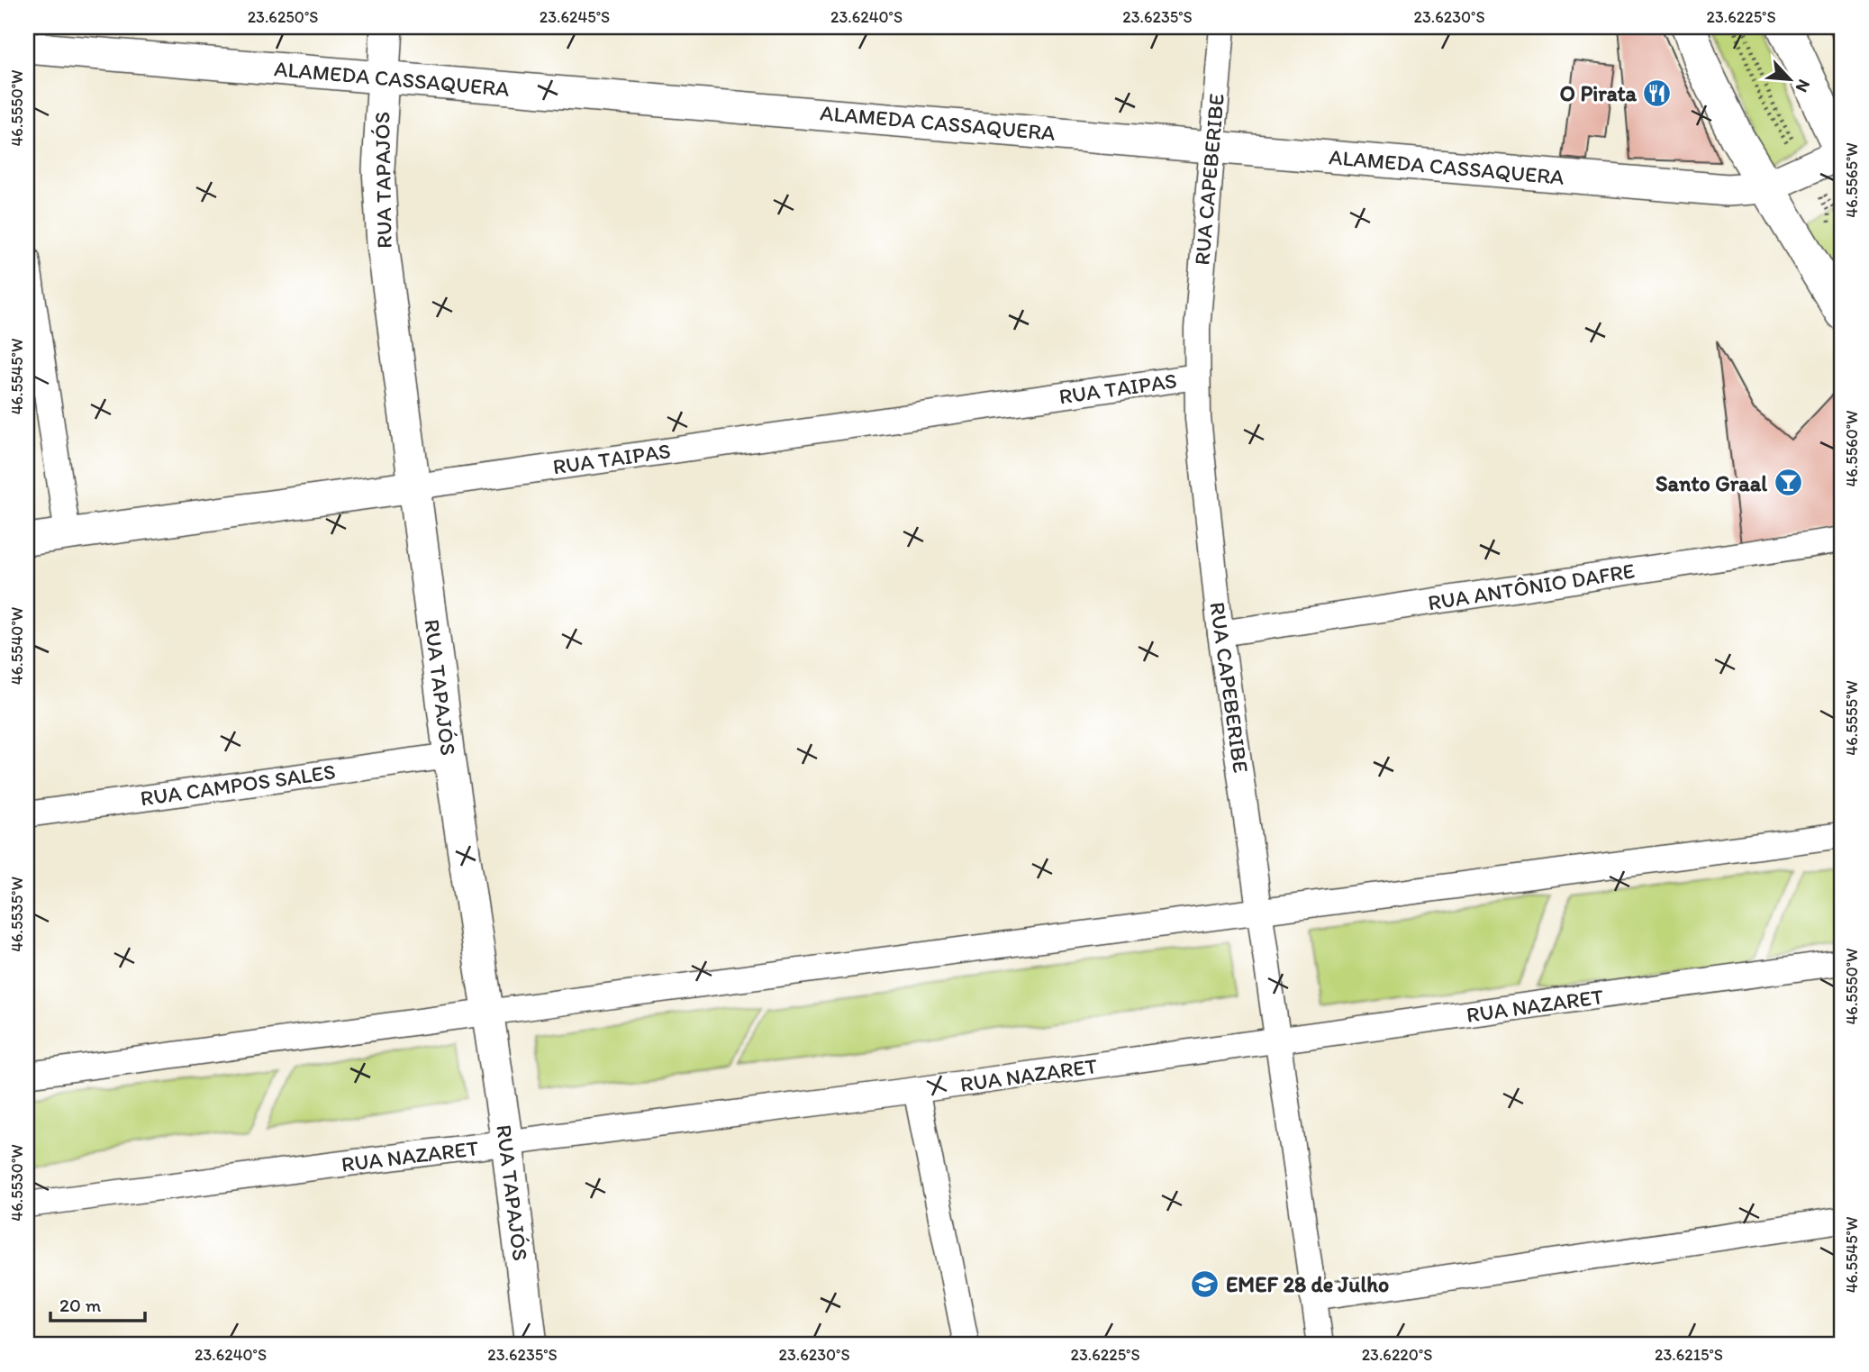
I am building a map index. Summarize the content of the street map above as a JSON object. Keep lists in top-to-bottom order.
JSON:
{
  "streets": {
    "street": [
      "ALAMEDA CASSAQUERA",
      "RUA CAPEBERIBE",
      "RUA TAPAJÓS",
      "RUA TAIPAS",
      "RUA ANTÔNIO DAFRE",
      "RUA CAMPOS SALES",
      "RUA NAZARET"
    ]
  },
  "crossings": [
    ["ALAMEDA CASSAQUERA", "RUA CAPEBERIBE"],
    ["ALAMEDA CASSAQUERA", "RUA TAPAJÓS"],
    ["RUA CAPEBERIBE", "RUA TAIPAS"],
    ["RUA CAPEBERIBE", "RUA ANTÔNIO DAFRE"],
    ["RUA CAPEBERIBE", "RUA NAZARET"],
    ["RUA TAPAJÓS", "RUA TAIPAS"],
    ["RUA TAPAJÓS", "RUA CAMPOS SALES"],
    ["RUA TAPAJÓS", "RUA NAZARET"]
  ],
  "places": {
    "restaurant": ["O Pirata"],
    "bar": ["Santo Graal"],
    "school or university": ["EMEF 28 de Julho"]
  },
  "scale_bar": "20 m",
  "north": "bottom right",
  "coordinates": [
    "23.6250°S",
    "23.6245°S",
    "23.6240°S",
    "23.6235°S",
    "23.6230°S",
    "23.6225°S",
    "46.5550°W",
    "46.5565°W",
    "46.5545°W",
    "46.5560°W",
    "46.5540°W",
    "46.5555°W",
    "46.5535°W",
    "46.5530°W",
    "23.6220°S",
    "23.6215°S"
  ]
}
